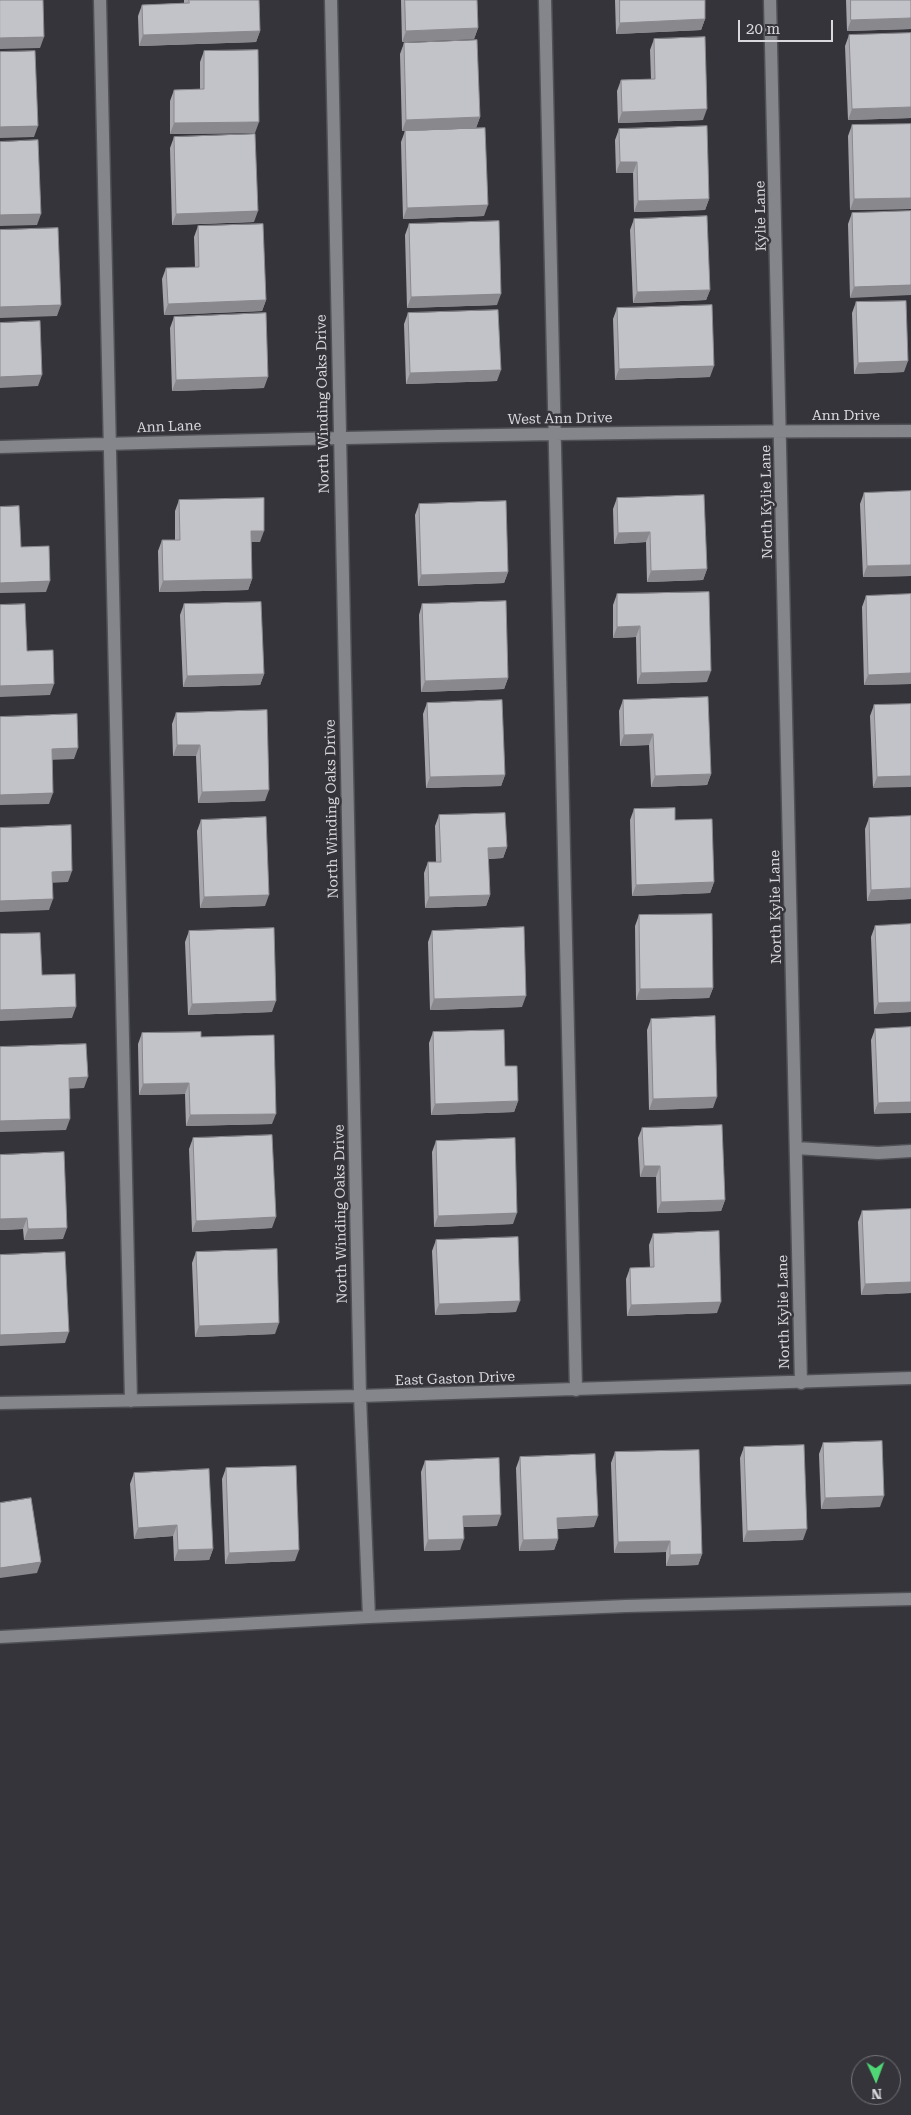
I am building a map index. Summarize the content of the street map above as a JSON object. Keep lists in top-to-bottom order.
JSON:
{
  "streets": {
    "street": [
      "Kylie Lane",
      "North Winding Oaks Drive",
      "Ann Drive",
      "West Ann Drive",
      "Ann Lane",
      "North Kylie Lane",
      "East Gaston Drive"
    ]
  },
  "crossings": [
    ["Kylie Lane", "Ann Drive"],
    ["Kylie Lane", "West Ann Drive"],
    ["Kylie Lane", "North Kylie Lane"],
    ["North Winding Oaks Drive", "West Ann Drive"],
    ["North Winding Oaks Drive", "Ann Lane"],
    ["North Winding Oaks Drive", "East Gaston Drive"],
    ["Ann Drive", "West Ann Drive"],
    ["Ann Drive", "North Kylie Lane"],
    ["West Ann Drive", "Ann Lane"],
    ["West Ann Drive", "North Kylie Lane"],
    ["North Kylie Lane", "East Gaston Drive"]
  ],
  "scale_bar": "20 m",
  "north": "bottom"
}
